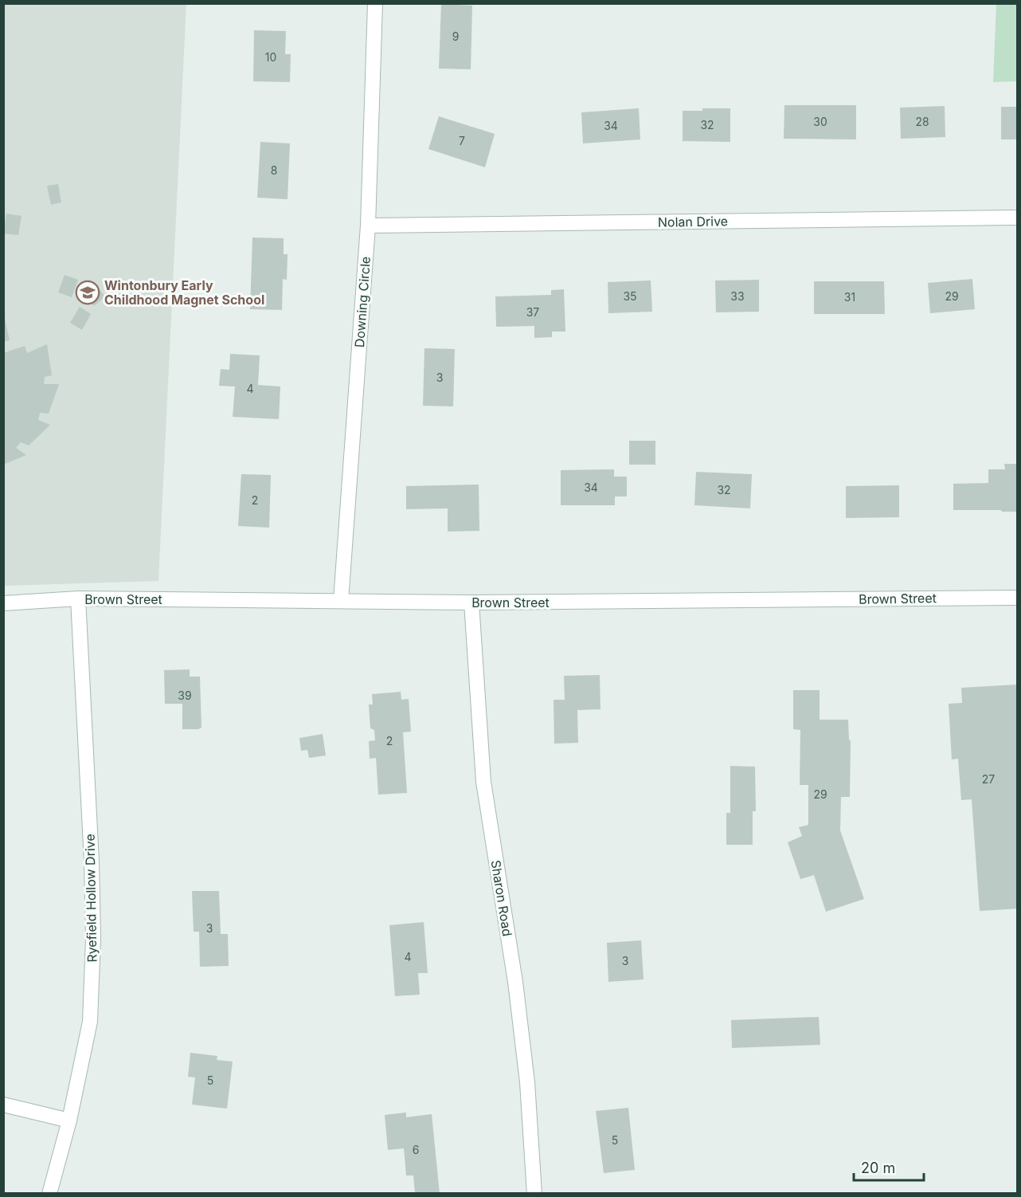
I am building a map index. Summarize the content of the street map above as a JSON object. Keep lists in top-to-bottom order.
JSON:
{
  "streets": {
    "street": [
      "Nolan Drive",
      "Downing Circle",
      "Brown Street",
      "Ryefield Hollow Drive",
      "Sharon Road"
    ]
  },
  "crossings": [
    ["Nolan Drive", "Downing Circle"],
    ["Downing Circle", "Brown Street"],
    ["Brown Street", "Ryefield Hollow Drive"],
    ["Brown Street", "Sharon Road"]
  ],
  "places": {
    "school or university": ["Wintonbury Early Childhood Magnet School"]
  },
  "house_numbers": [
    "9",
    "10",
    "30",
    "28",
    "32",
    "34",
    "7",
    "8",
    "35",
    "33",
    "29",
    "31",
    "37",
    "3",
    "4",
    "34",
    "32",
    "2",
    "39",
    "2",
    "27",
    "29",
    "3",
    "4",
    "3",
    "5",
    "5",
    "6"
  ],
  "scale_bar": "20 m"
}
